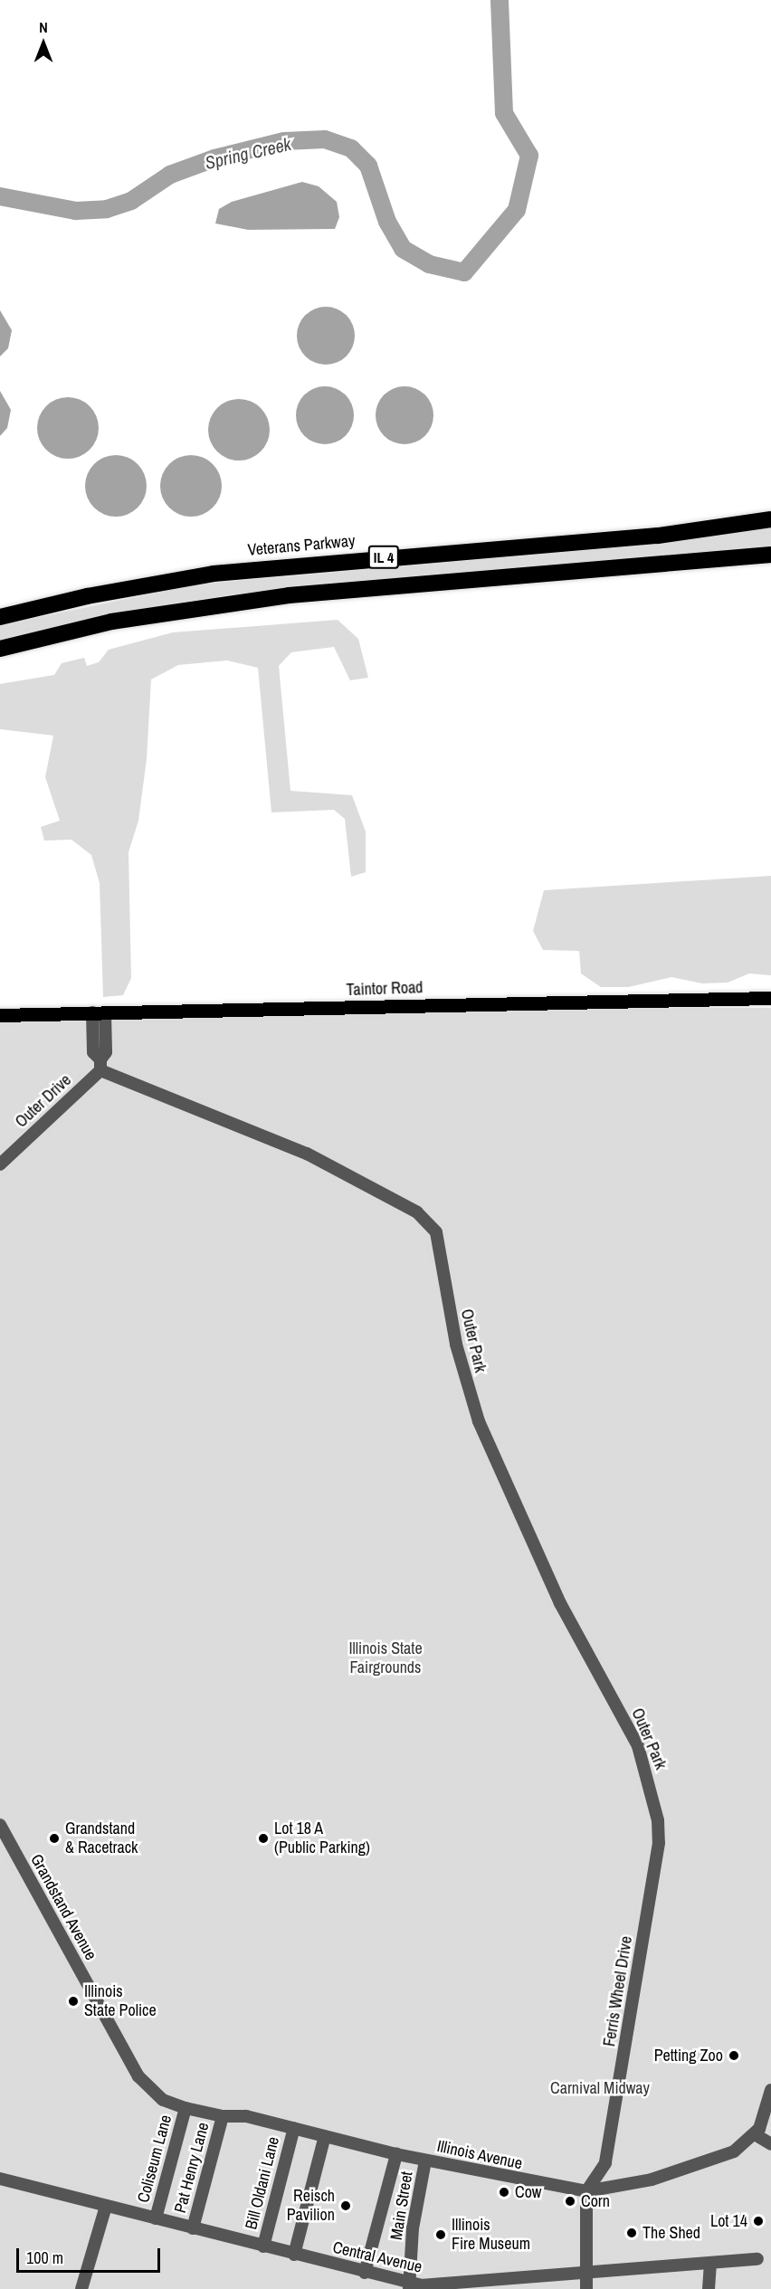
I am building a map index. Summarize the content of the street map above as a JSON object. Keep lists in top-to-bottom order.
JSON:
{
  "streets": {
    "highway": ["Veterans Parkway", "IL 4"],
    "main road": ["Taintor Road"],
    "street": [
      "Outer Drive",
      "Outer Park",
      "Grandstand Avenue",
      "Ferris Wheel Drive",
      "Illinois Avenue",
      "Coliseum Lane",
      "Pat Henry Lane",
      "Bill Oldani Lane",
      "Main Street",
      "Central Avenue"
    ]
  },
  "crossings": [
    ["Outer Drive", "Outer Park"],
    ["Outer Park", "Ferris Wheel Drive"],
    ["Grandstand Avenue", "Illinois Avenue"],
    ["Ferris Wheel Drive", "Illinois Avenue"],
    ["Illinois Avenue", "Coliseum Lane"],
    ["Illinois Avenue", "Pat Henry Lane"],
    ["Illinois Avenue", "Bill Oldani Lane"],
    ["Illinois Avenue", "Main Street"],
    ["Coliseum Lane", "Central Avenue"],
    ["Pat Henry Lane", "Central Avenue"],
    ["Bill Oldani Lane", "Central Avenue"],
    ["Main Street", "Central Avenue"]
  ],
  "water": ["Spring Creek"],
  "parks": ["Illinois State Fairgrounds", "Carnival Midway"],
  "places": [
    "Grandstand & Racetrack",
    "Lot 18 A (Public Parking)",
    "Illinois State Police",
    "Petting Zoo",
    "Cow",
    "Corn",
    "Reisch Pavilion",
    "Lot 14",
    "The Shed",
    "Illinois Fire Museum"
  ],
  "scale_bar": "100 m",
  "north": "top"
}
